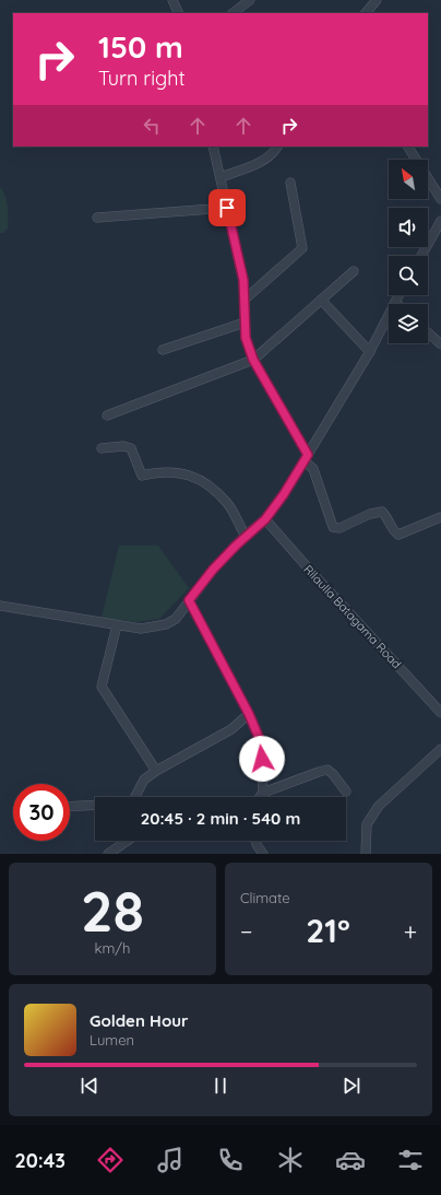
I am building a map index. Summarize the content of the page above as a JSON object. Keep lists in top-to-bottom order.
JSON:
{
  "streets": {
    "street": ["Rilaulla Batagama Road"]
  },
  "north": "top left",
  "page": {
    "turn": ["150 m", "Turn right"],
    "limit": "30",
    "trip": "20:45 · 2 min · 540 m",
    "tile": [
      ["28", "km/h"],
      "Climate"
    ],
    "heat": ["−", "21°", "+"],
    "song": ["Golden Hour", "Lumen"],
    "tabs": "20:43"
  }
}
